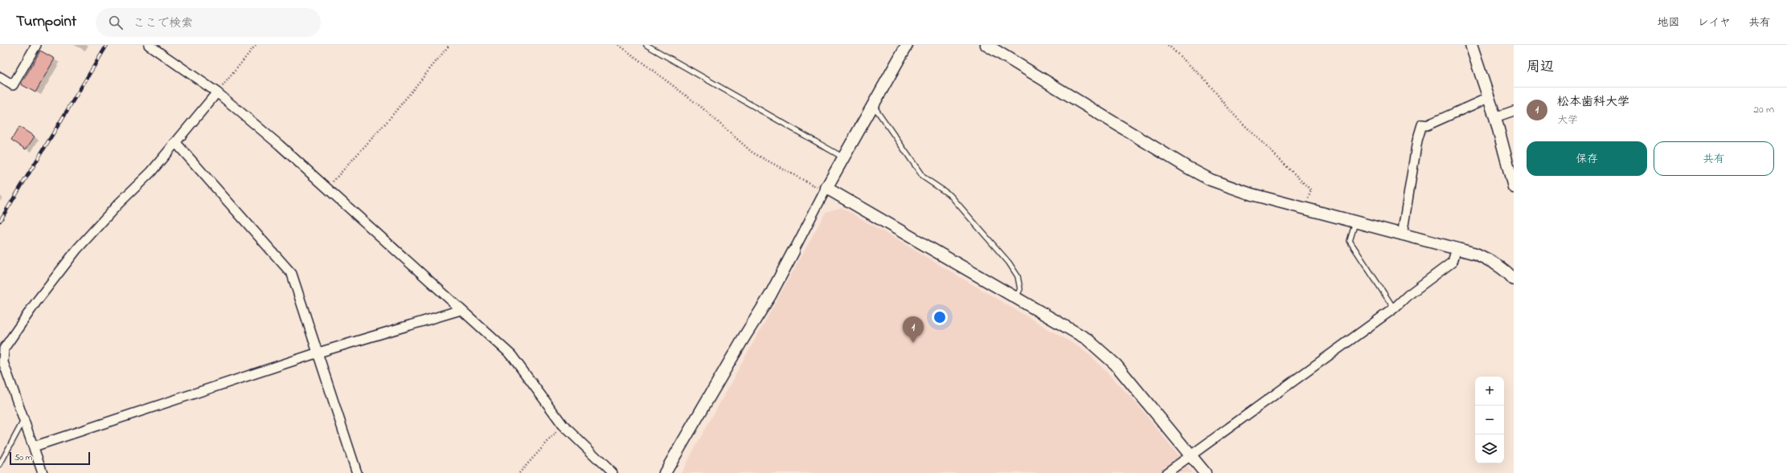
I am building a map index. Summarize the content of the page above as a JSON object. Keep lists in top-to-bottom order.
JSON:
{
  "scale_bar": "50 m",
  "page": {
    "header": "Turnpoint",
    "search": "ここで検索",
    "nav": ["地図", "レイヤ", "共有"],
    "heading": "周辺",
    "list": [
      {
        "mark": "1",
        "name": "松本歯科大学",
        "note": "大学",
        "value": "20 m"
      }
    ],
    "buttons": ["保存", "共有"],
    "pins": "1",
    "map_buttons": ["+", "−"],
    "scale": "50 m"
  }
}
